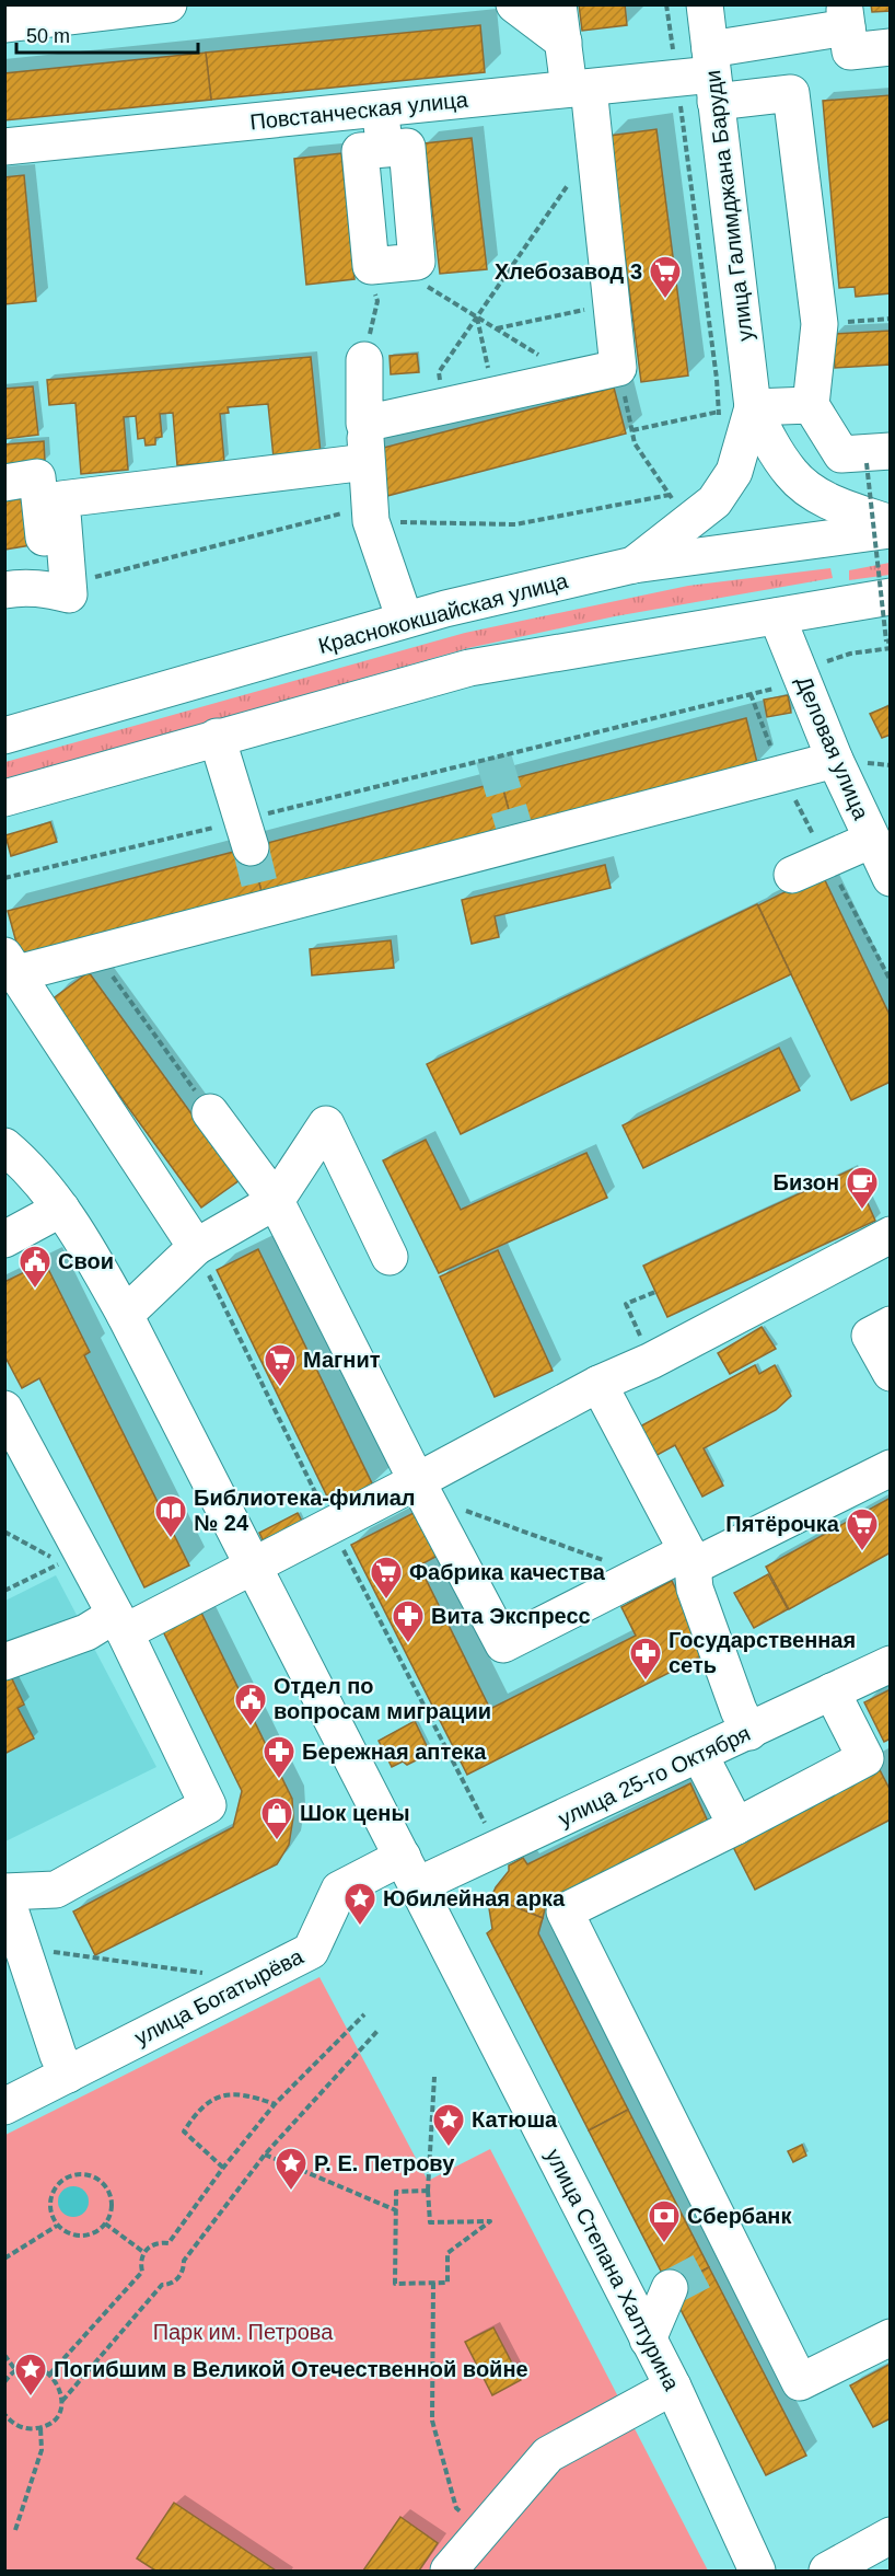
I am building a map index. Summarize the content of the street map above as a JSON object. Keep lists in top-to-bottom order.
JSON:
{
  "streets": {
    "street": [
      "Повстанческая улица",
      "улица Галимджана Баруди",
      "Краснококшайская улица",
      "Деловая улица",
      "улица 25-го Октября",
      "улица Богатырёва",
      "улица Степана Халтурина"
    ]
  },
  "crossings": [
    ["Повстанческая улица", "улица Галимджана Баруди"],
    ["улица Галимджана Баруди", "Краснококшайская улица"],
    ["улица 25-го Октября", "улица Богатырёва"],
    ["улица 25-го Октября", "улица Степана Халтурина"],
    ["улица Богатырёва", "улица Степана Халтурина"]
  ],
  "parks": ["Парк им. Петрова"],
  "places": {
    "supermarket": [
      "Хлебозавод 3",
      "Магнит",
      "Пятёрочка",
      "Фабрика качества"
    ],
    "cafe": ["Бизон"],
    "public building": ["Свои", "Отдел по вопросам миграции"],
    "library": ["Библиотека-филиал № 24"],
    "pharmacy": ["Вита Экспресс", "Государственная сеть", "Бережная аптека"],
    "shop": ["Шок цены"],
    "place": [
      "Юбилейная арка",
      "Катюша",
      "Р. Е. Петрову",
      "Погибшим в Великой Отечественной войне"
    ],
    "bank": ["Сбербанк"]
  },
  "scale_bar": "50 m"
}
